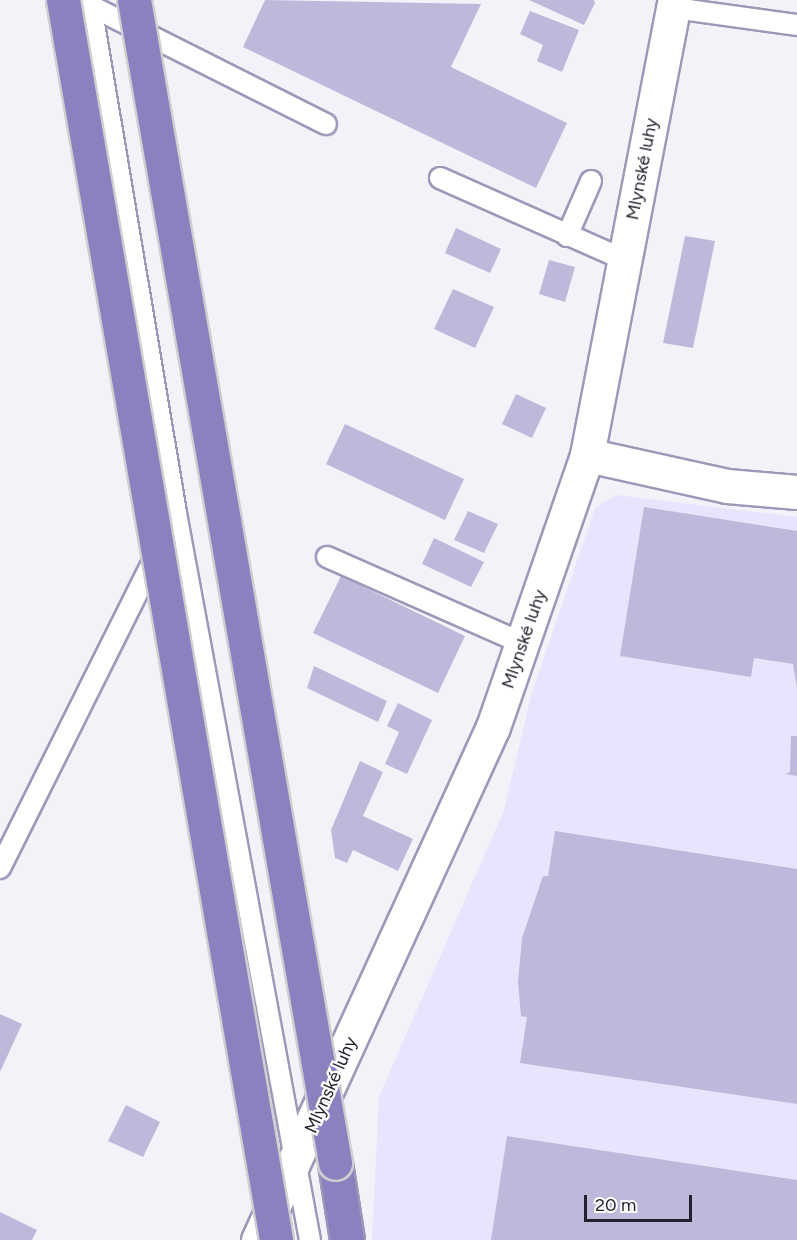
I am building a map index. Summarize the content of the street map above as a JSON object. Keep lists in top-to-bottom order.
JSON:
{
  "streets": {
    "street": ["Mlynské luhy"]
  },
  "scale_bar": "20 m"
}
